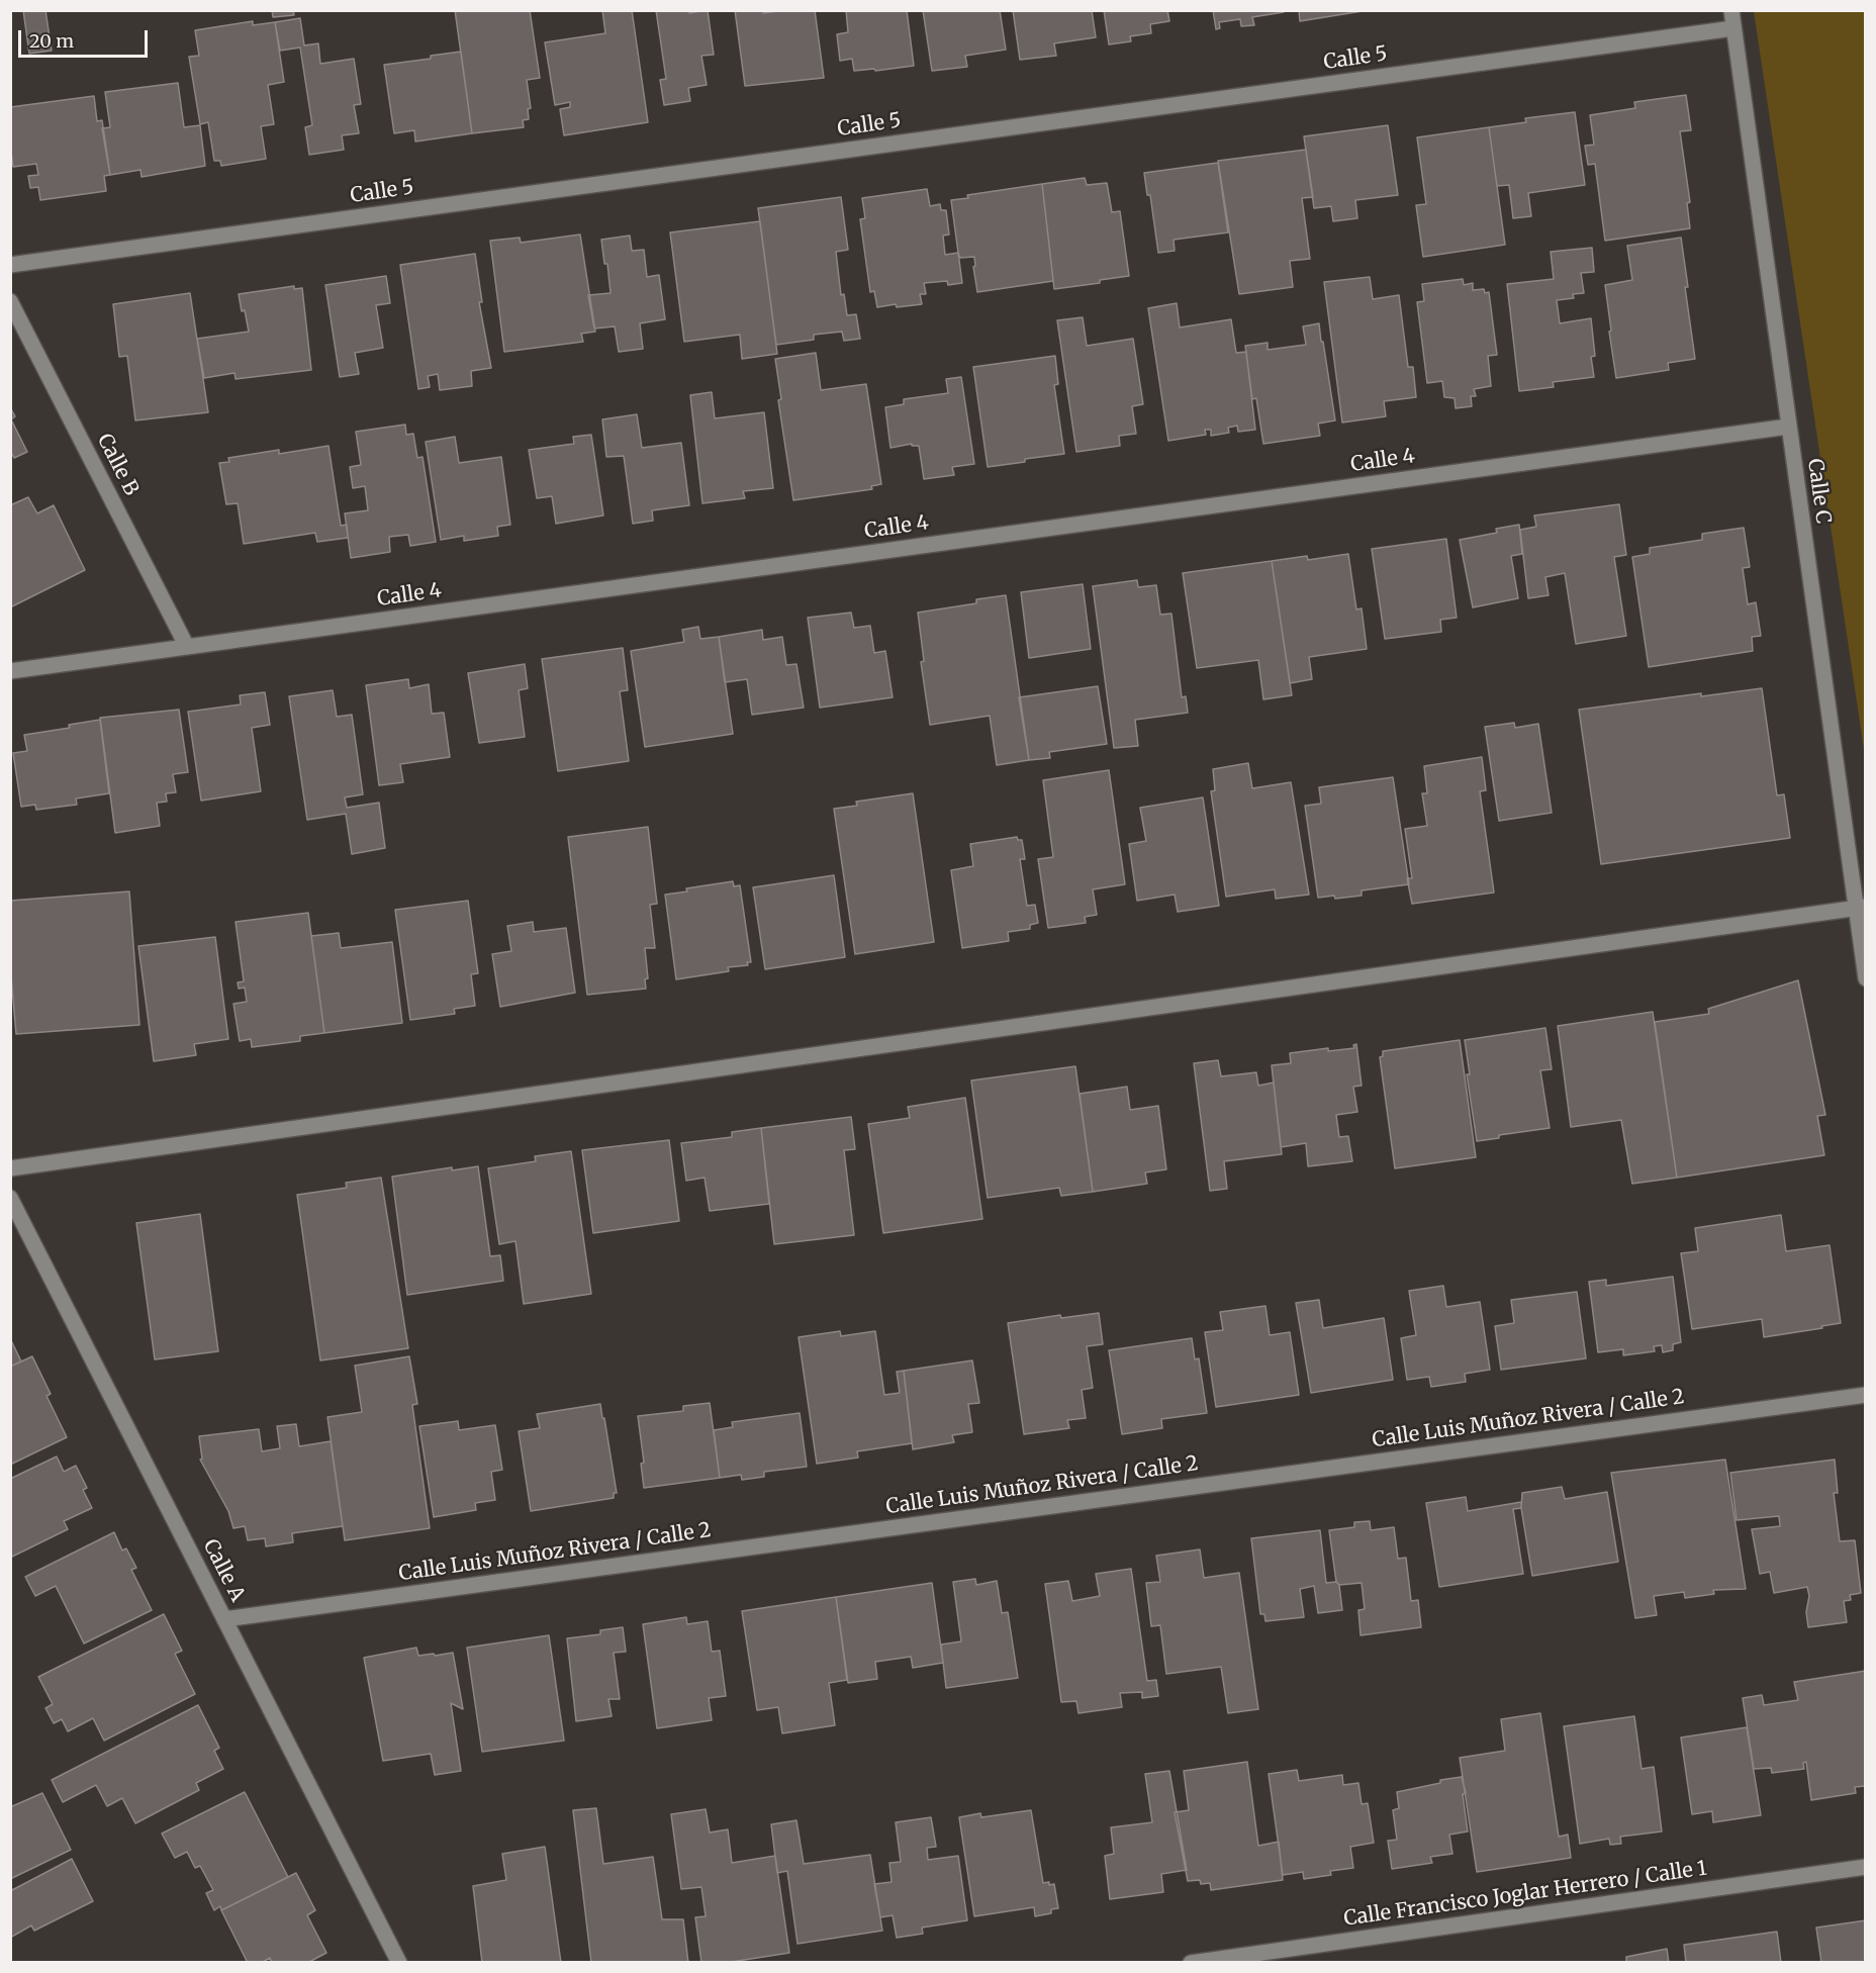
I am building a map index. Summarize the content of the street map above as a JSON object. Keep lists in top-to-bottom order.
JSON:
{
  "streets": {
    "street": [
      "Calle 5",
      "Calle 4",
      "Calle B",
      "Calle C",
      "Calle Luis Muñoz Rivera / Calle 2",
      "Calle A",
      "Calle Francisco Joglar Herrero / Calle 1"
    ]
  },
  "crossings": [
    ["Calle 5", "Calle C"],
    ["Calle 4", "Calle B"],
    ["Calle 4", "Calle C"],
    ["Calle Luis Muñoz Rivera / Calle 2", "Calle A"]
  ],
  "scale_bar": "20 m"
}
